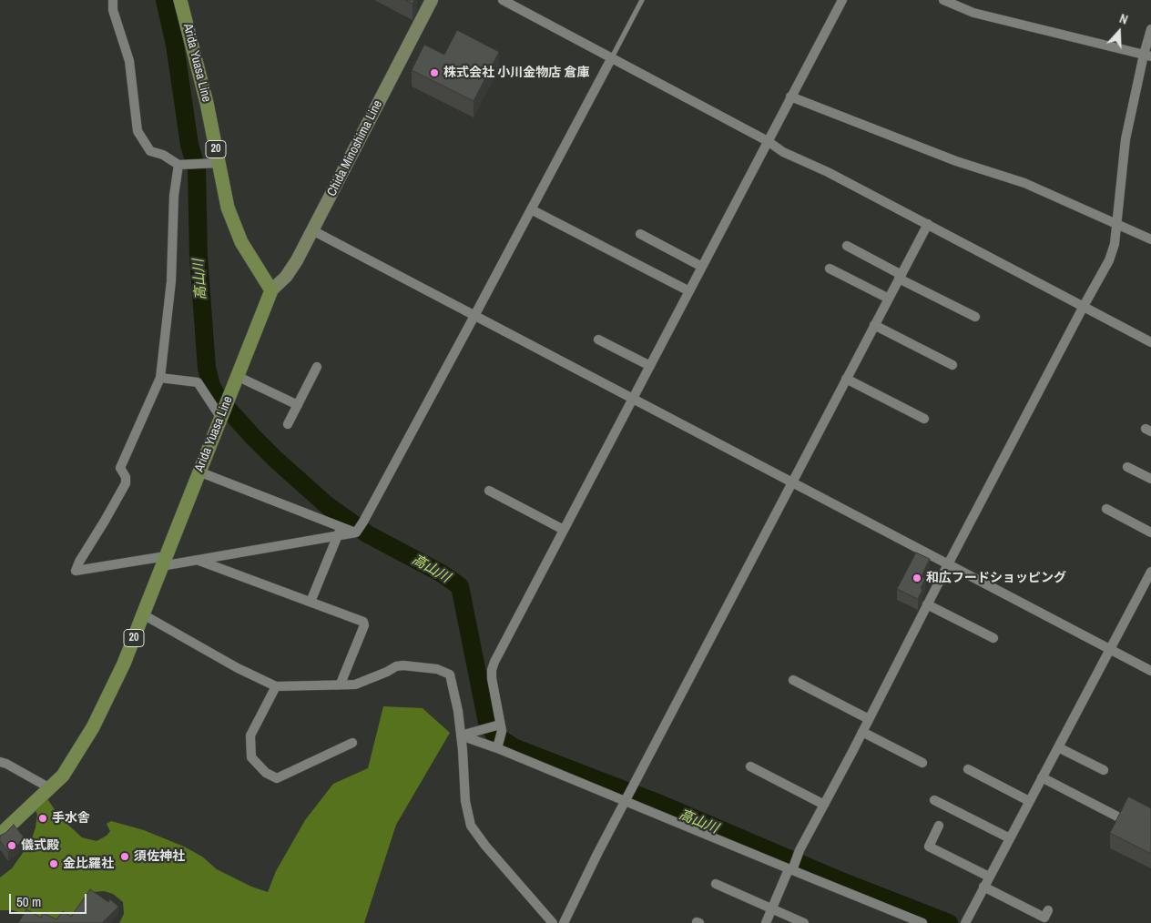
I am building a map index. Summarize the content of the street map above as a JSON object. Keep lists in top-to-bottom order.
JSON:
{
  "streets": {
    "main road": ["Arida Yuasa Line", "Chida Minoshima Line", "20"]
  },
  "crossings": [
    ["Arida Yuasa Line", "Chida Minoshima Line"]
  ],
  "water": ["高山川"],
  "places": [
    "株式会社 小川金物店 倉庫",
    "和広フードショッピング",
    "手水舎",
    "儀式殿",
    "須佐神社",
    "金比羅社"
  ],
  "scale_bar": "50 m",
  "north": "top"
}
